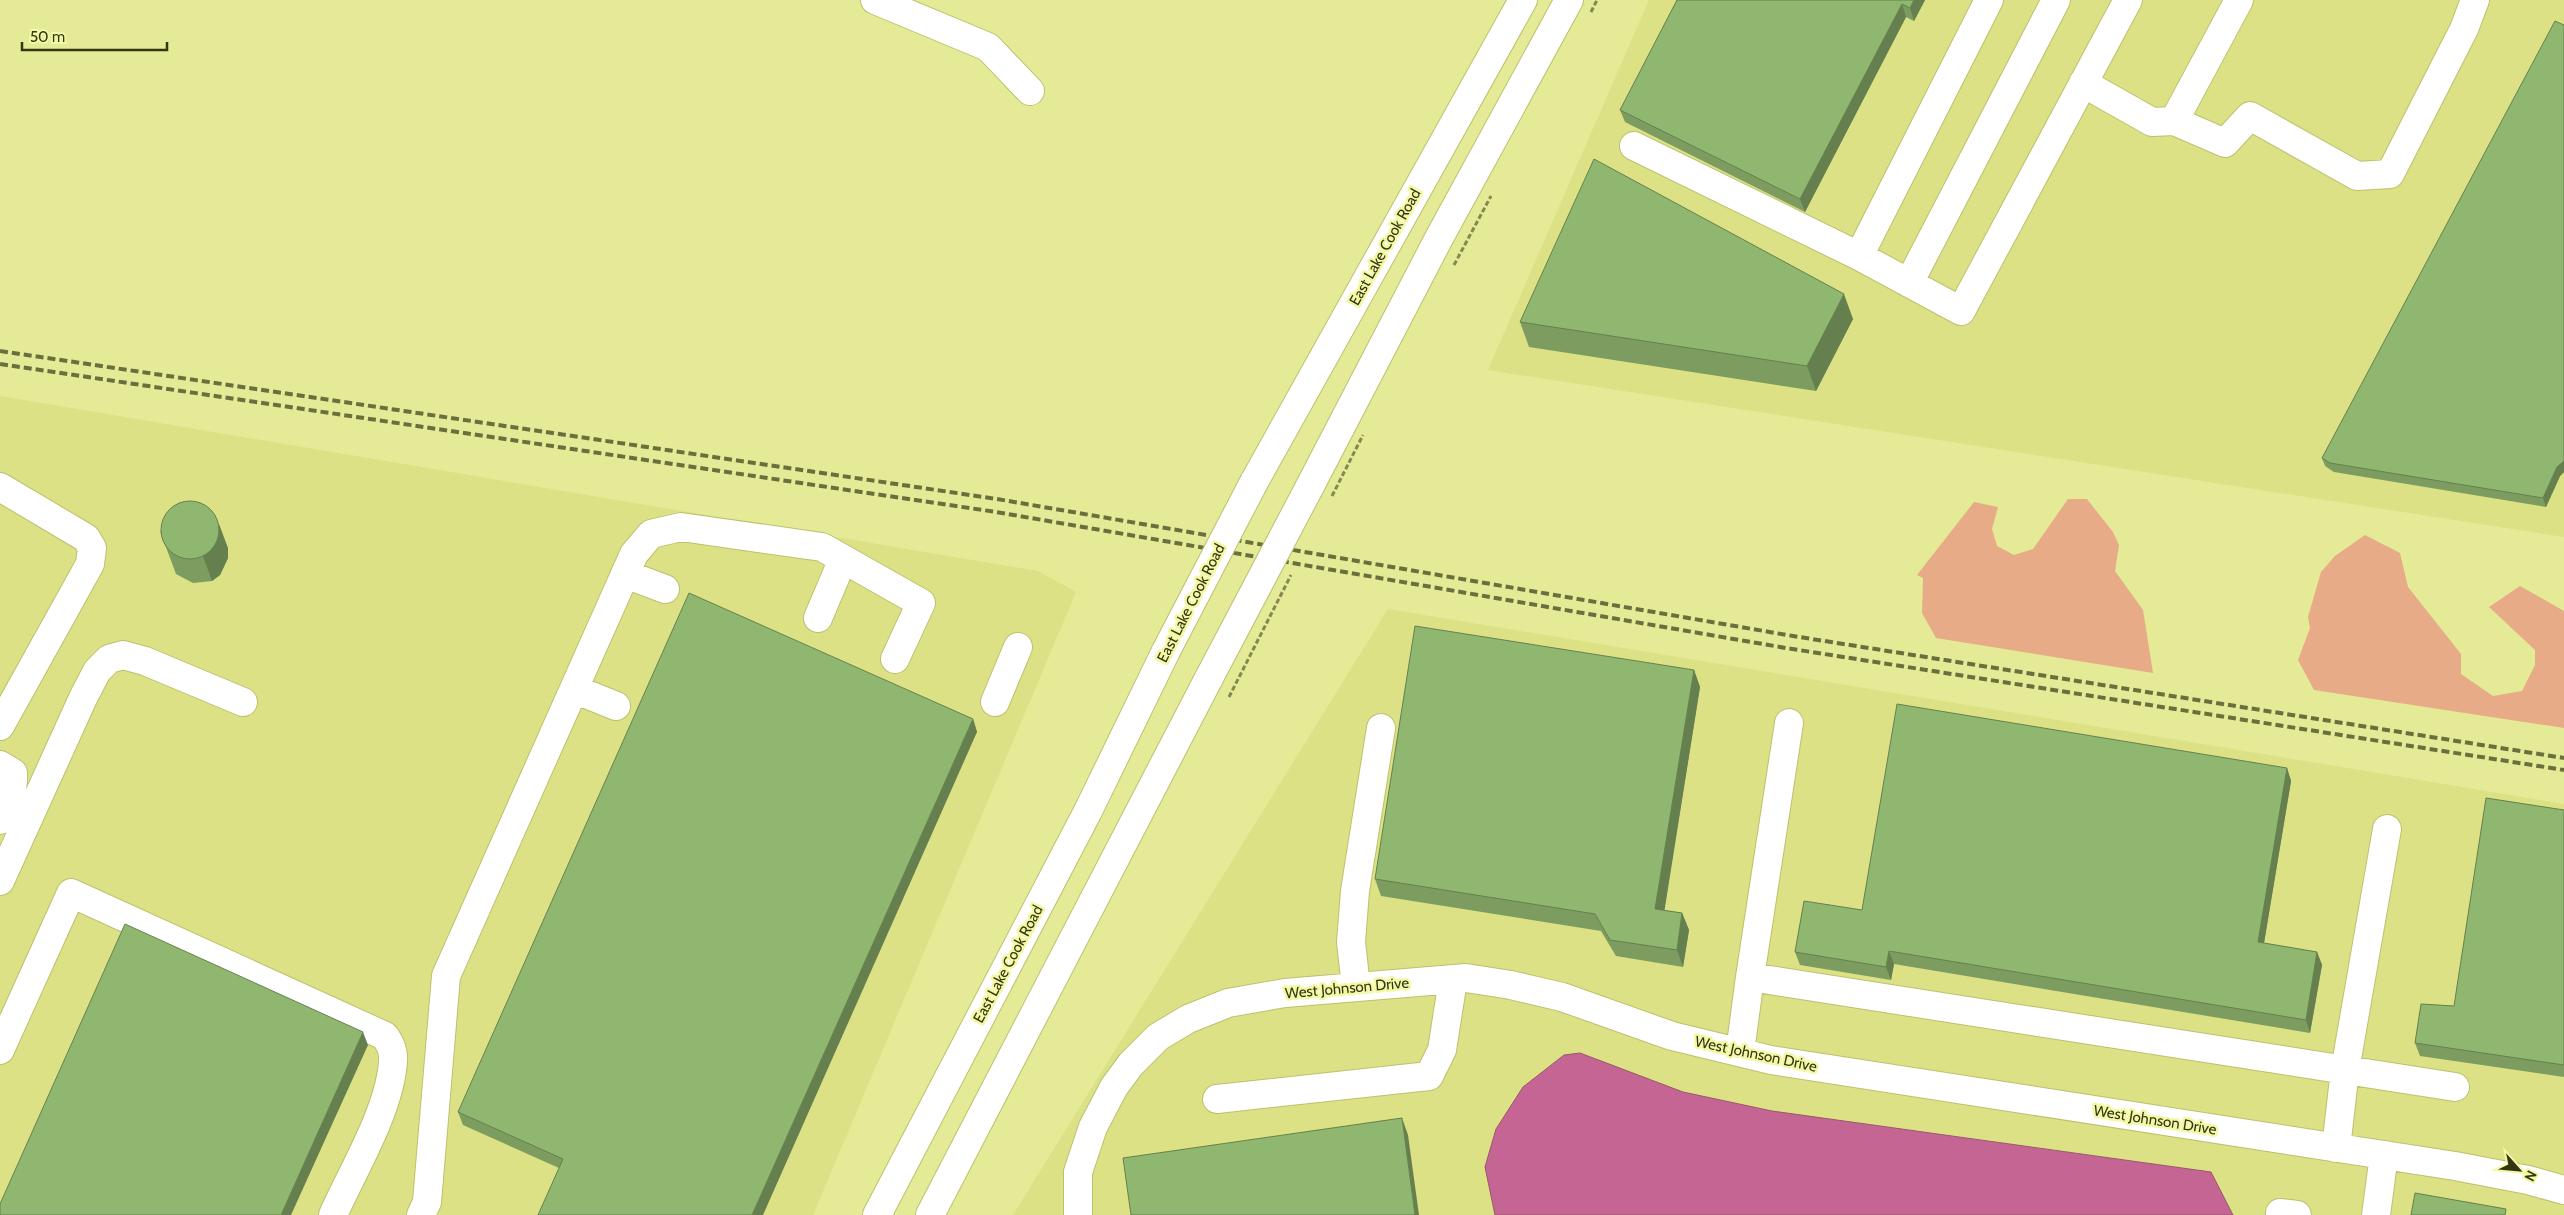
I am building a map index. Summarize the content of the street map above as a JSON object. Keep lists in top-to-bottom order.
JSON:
{
  "streets": {
    "main road": ["East Lake Cook Road", "West Johnson Drive"]
  },
  "scale_bar": "50 m",
  "north": "bottom right"
}
